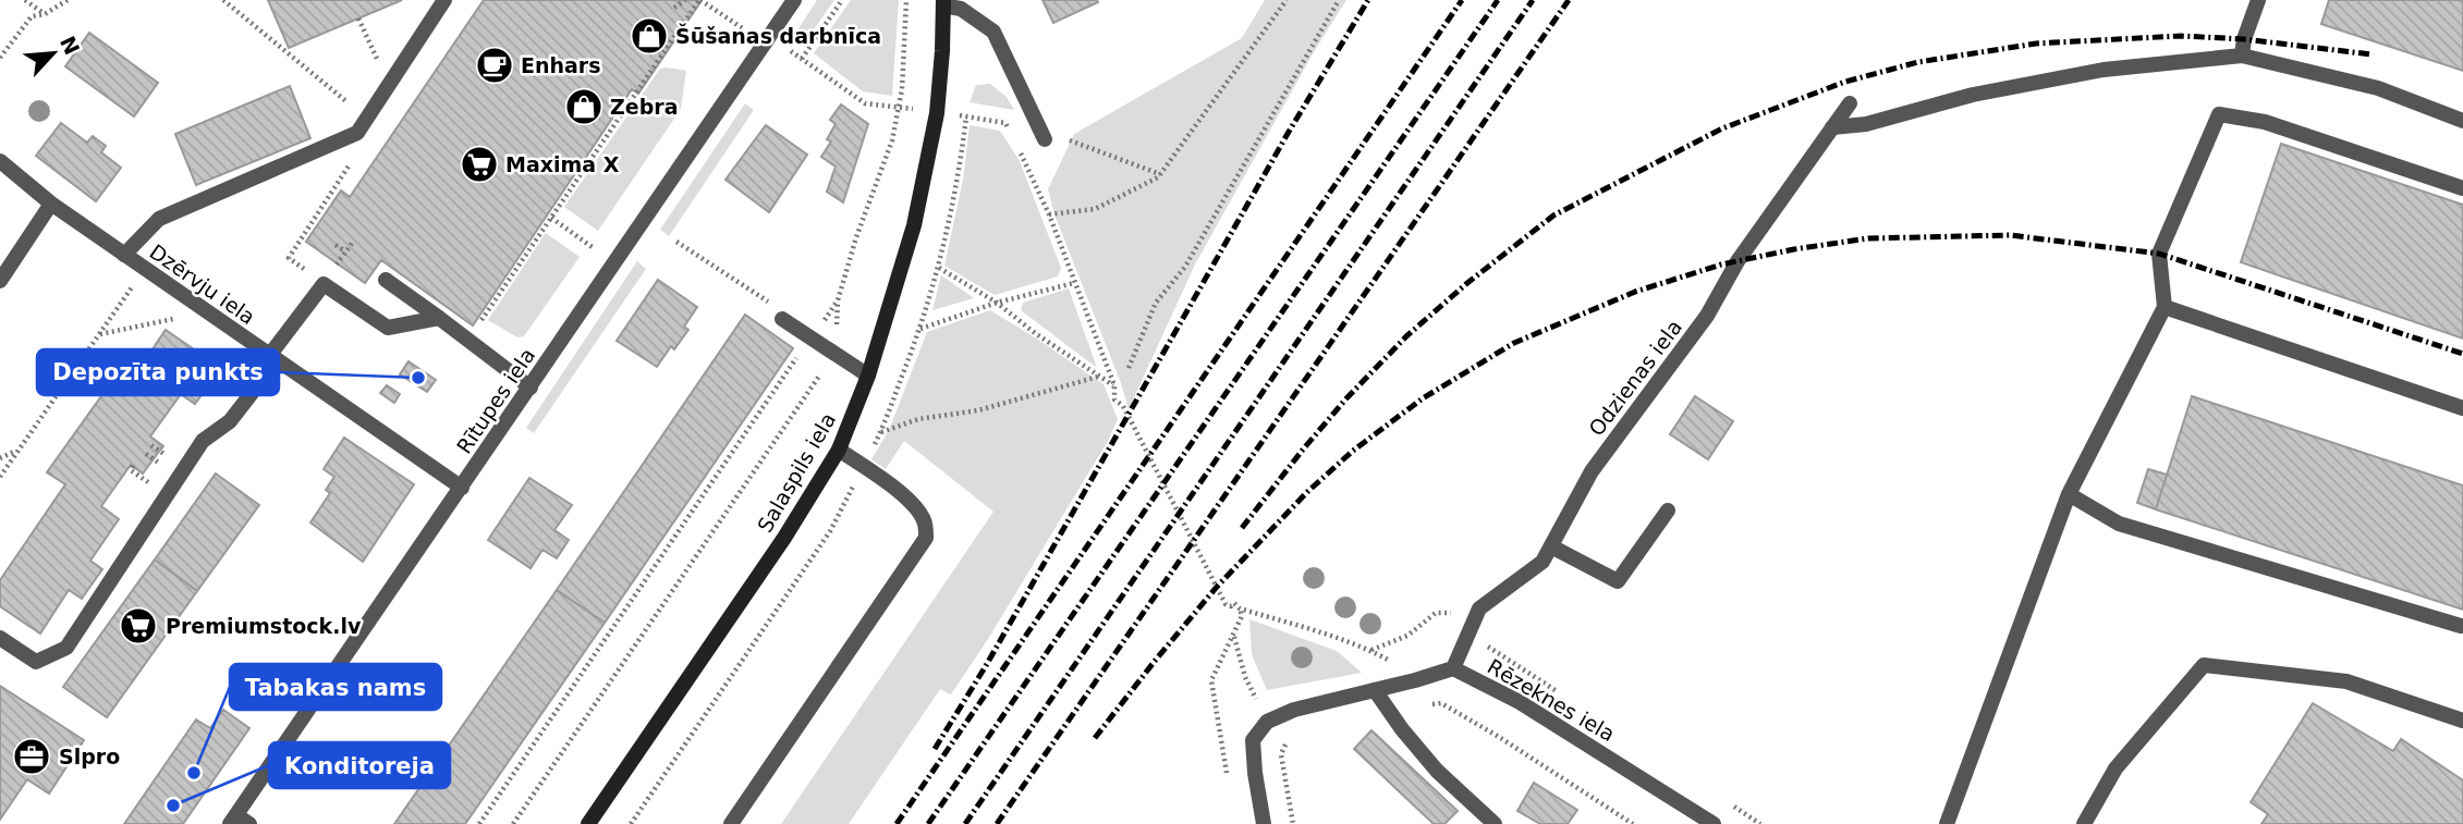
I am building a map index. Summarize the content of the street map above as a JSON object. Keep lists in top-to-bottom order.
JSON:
{
  "streets": {
    "street": [
      "Dzērvju iela",
      "Odzienas iela",
      "Rītupes iela",
      "Salaspils iela",
      "Rēzeknes iela"
    ]
  },
  "crossings": [
    ["Dzērvju iela", "Rītupes iela"],
    ["Odzienas iela", "Rēzeknes iela"]
  ],
  "places": {
    "shop": ["Šūšanas darbnīca", "Zebra"],
    "cafe": ["Enhars"],
    "supermarket": ["Maxima X", "Premiumstock.lv"],
    "other": ["Depozīta punkts", "Tabakas nams", "Konditoreja"],
    "office": ["Slpro"]
  },
  "north": "top right"
}
